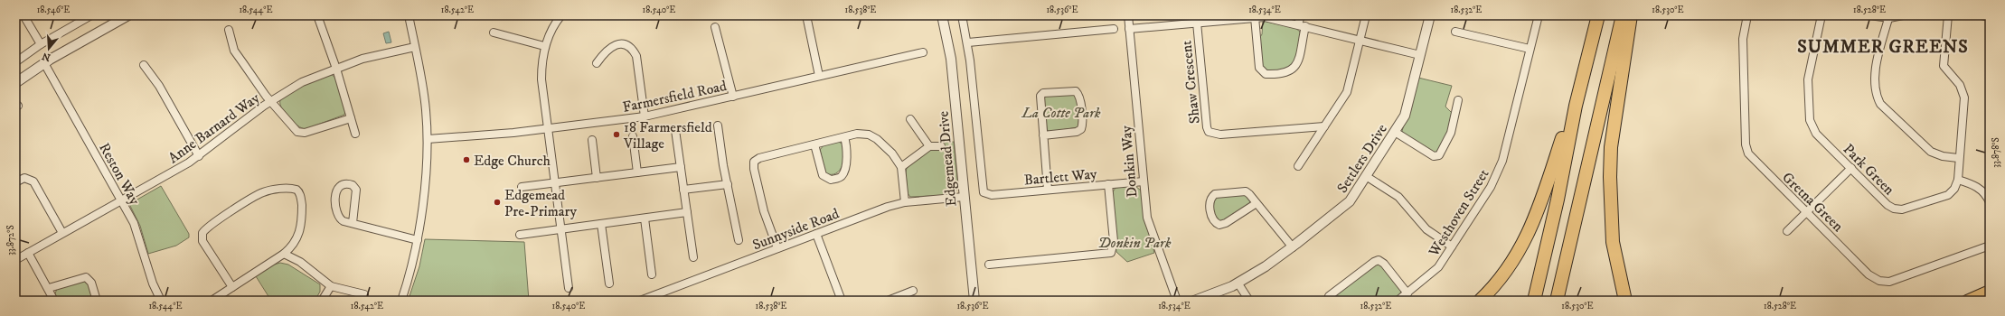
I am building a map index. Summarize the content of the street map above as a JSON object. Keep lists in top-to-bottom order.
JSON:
{
  "streets": {
    "street": [
      "Shaw Crescent",
      "Farmersfield Road",
      "Anne Barnard Way",
      "Settlers Drive",
      "Edgemead Drive",
      "Donkin Way",
      "Park Green",
      "Reston Way",
      "Bartlett Way",
      "Gretna Green",
      "Westhoven Street",
      "Sunnyside Road"
    ]
  },
  "crossings": [
    ["Anne Barnard Way", "Reston Way"],
    ["Edgemead Drive", "Sunnyside Road"],
    ["Donkin Way", "Bartlett Way"]
  ],
  "districts": ["SUMMER GREENS"],
  "parks": ["La Cotte Park", "Donkin Park"],
  "places": ["18 Farmersfield Village", "Edge Church", "Edgemead Pre-Primary"],
  "north": "bottom",
  "coordinates": [
    "18.546°E",
    "18.544°E",
    "18.542°E",
    "18.540°E",
    "18.538°E",
    "18.536°E",
    "18.534°E",
    "18.532°E",
    "18.530°E",
    "18.528°E",
    "33.878°S",
    "33.872°S"
  ]
}
